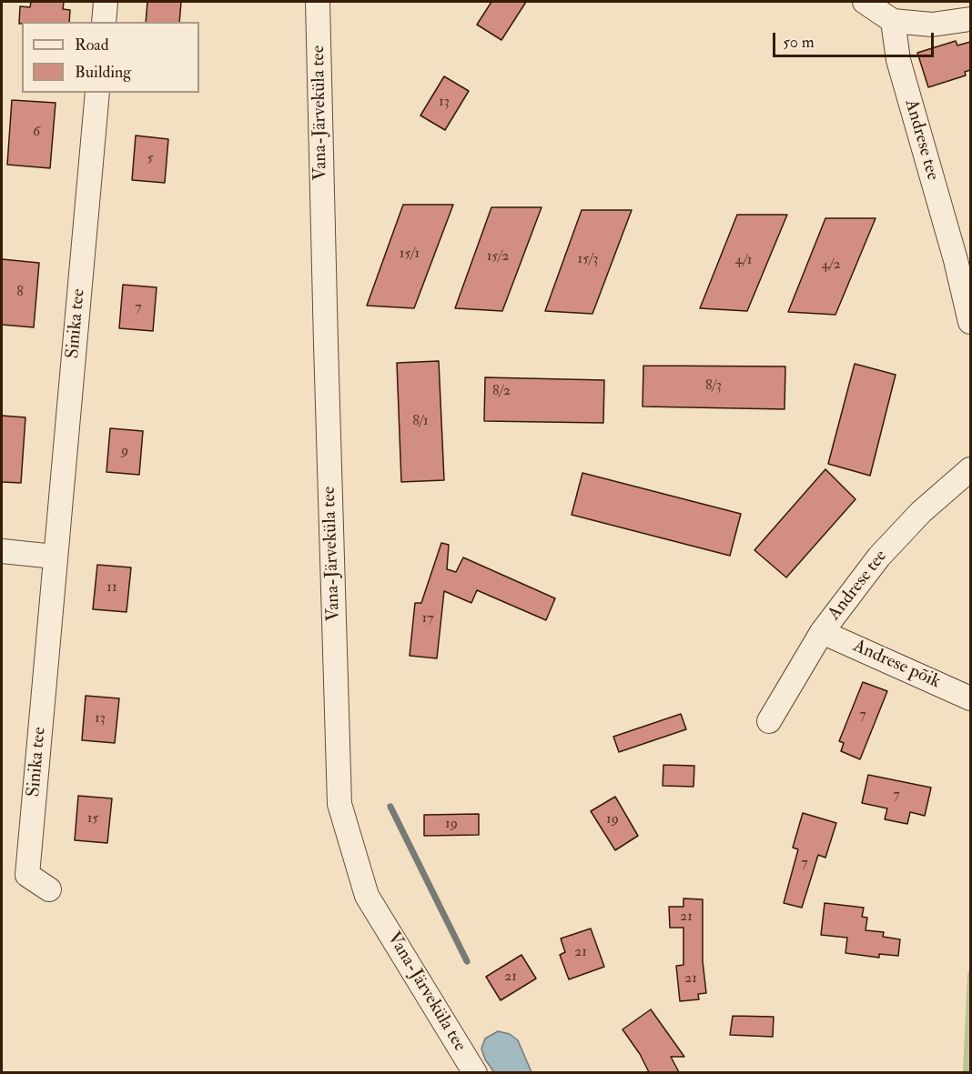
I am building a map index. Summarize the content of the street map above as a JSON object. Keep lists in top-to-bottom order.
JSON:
{
  "streets": {
    "street": [
      "Vana-Järveküla tee",
      "Andrese tee",
      "Sinika tee",
      "Andrese põik"
    ]
  },
  "crossings": [
    ["Andrese tee", "Andrese põik"]
  ],
  "house_numbers": [
    "13",
    "6",
    "5",
    "15/1",
    "15/2",
    "15/3",
    "4/1",
    "4/2",
    "8",
    "7",
    "8/3",
    "8/2",
    "8/1",
    "9",
    "11",
    "17",
    "7",
    "13",
    "7",
    "15",
    "19",
    "19",
    "7",
    "21",
    "21",
    "21",
    "21"
  ],
  "legend": ["Road", "Building"],
  "scale_bar": "50 m"
}
